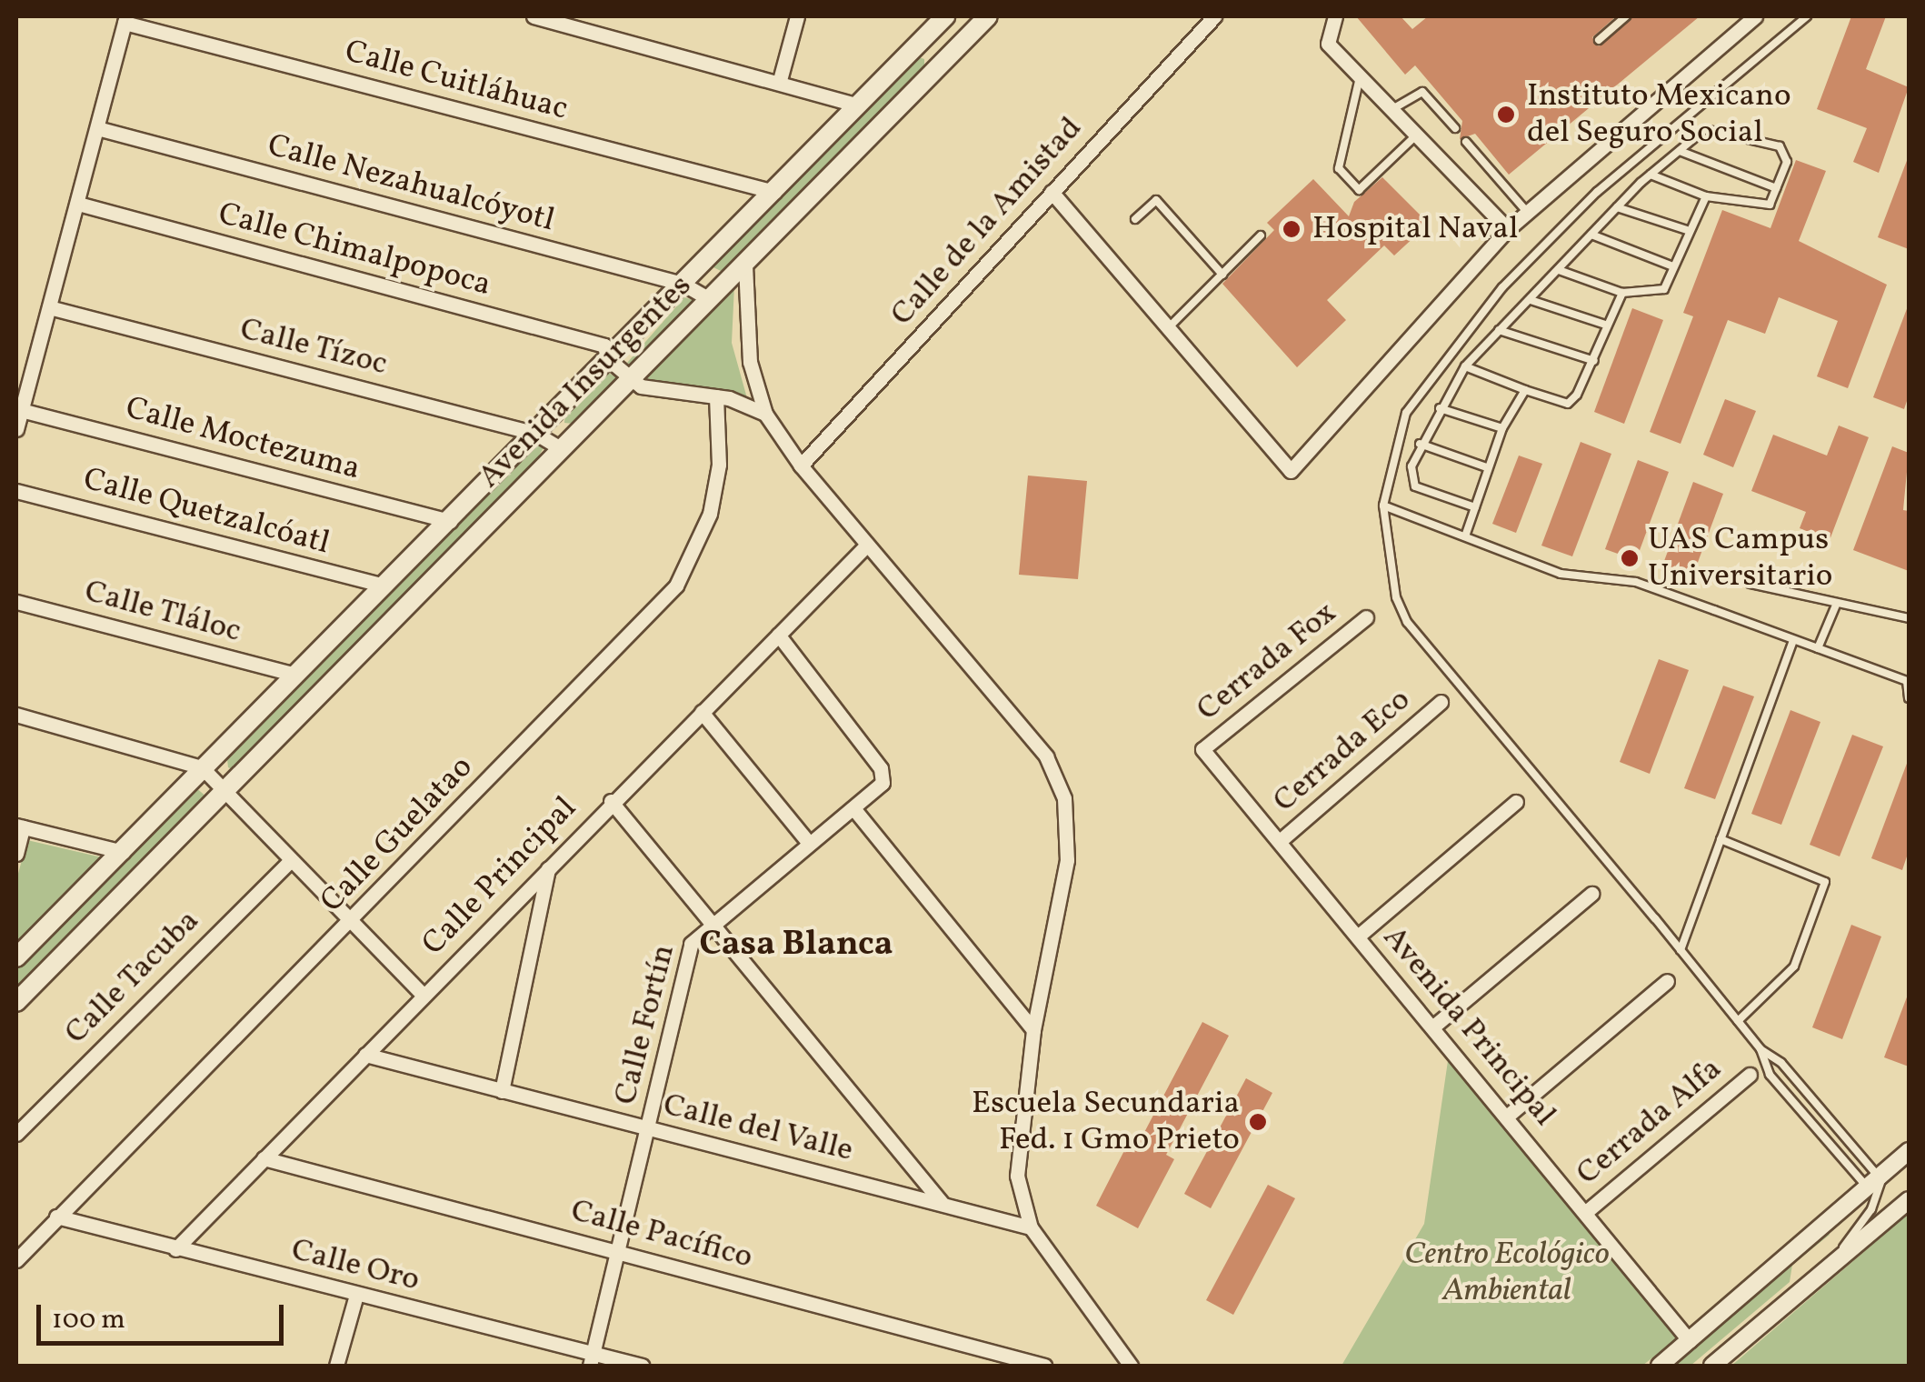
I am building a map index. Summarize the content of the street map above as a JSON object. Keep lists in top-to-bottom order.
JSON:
{
  "streets": {
    "main road": ["Avenida Insurgentes"],
    "street": [
      "Calle Cuitláhuac",
      "Calle Nezahualcóyotl",
      "Calle de la Amistad",
      "Calle Chimalpopoca",
      "Calle Tízoc",
      "Calle Moctezuma",
      "Calle Quetzalcóatl",
      "Calle Tláloc",
      "Cerrada Fox",
      "Cerrada Eco",
      "Calle Guelatao",
      "Calle Principal",
      "Calle Tacuba",
      "Calle Fortín",
      "Avenida Principal",
      "Cerrada Alfa",
      "Calle del Valle",
      "Calle Pacífico",
      "Calle Oro"
    ]
  },
  "crossings": [
    ["Calle Cuitláhuac", "Avenida Insurgentes"],
    ["Calle Nezahualcóyotl", "Avenida Insurgentes"],
    ["Calle Chimalpopoca", "Avenida Insurgentes"],
    ["Calle Tízoc", "Avenida Insurgentes"],
    ["Avenida Insurgentes", "Calle Moctezuma"],
    ["Avenida Insurgentes", "Calle Quetzalcóatl"],
    ["Avenida Insurgentes", "Calle Tláloc"],
    ["Cerrada Fox", "Avenida Principal"],
    ["Cerrada Eco", "Avenida Principal"],
    ["Calle Guelatao", "Calle Oro"],
    ["Calle Principal", "Calle Fortín"],
    ["Calle Principal", "Calle del Valle"],
    ["Calle Principal", "Calle Pacífico"],
    ["Calle Principal", "Calle Oro"],
    ["Calle Fortín", "Calle del Valle"],
    ["Calle Fortín", "Calle Pacífico"],
    ["Calle Fortín", "Calle Oro"],
    ["Avenida Principal", "Cerrada Alfa"]
  ],
  "districts": ["Casa Blanca"],
  "parks": ["Centro Ecológico Ambiental"],
  "places": [
    "Instituto Mexicano del Seguro Social",
    "Hospital Naval",
    "UAS Campus Universitario",
    "Escuela Secundaria Fed. 1 Gmo Prieto"
  ],
  "scale_bar": "100 m"
}
